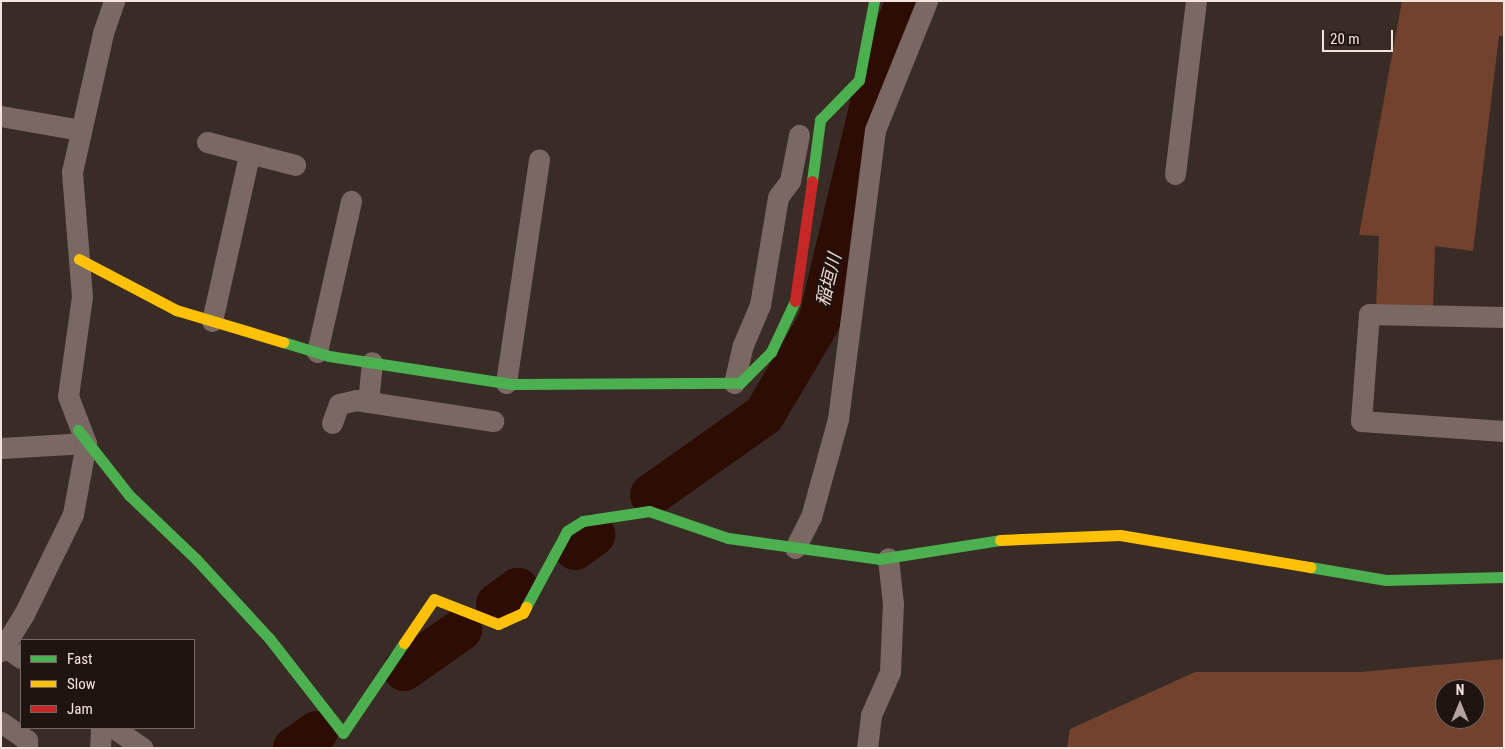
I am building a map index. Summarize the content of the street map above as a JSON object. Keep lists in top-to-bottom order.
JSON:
{
  "water": ["稲垣川"],
  "legend": ["Fast", "Slow", "Jam"],
  "scale_bar": "20 m",
  "north": "top"
}
